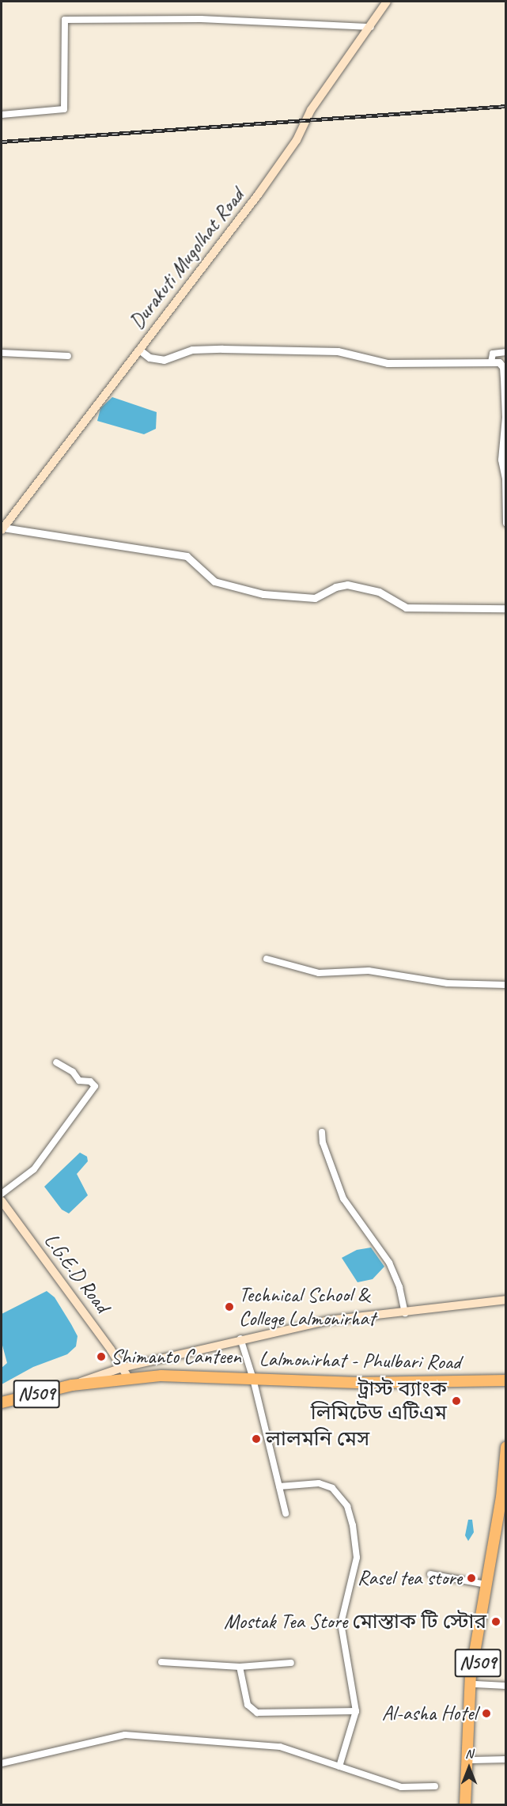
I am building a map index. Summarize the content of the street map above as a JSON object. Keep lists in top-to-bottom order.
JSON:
{
  "streets": {
    "highway": ["Lalmonirhat - Phulbari Road", "N509"],
    "main road": ["Durakuti Mugolhat Road", "L.G.E.D Road"]
  },
  "crossings": [
    ["L.G.E.D Road", "Lalmonirhat - Phulbari Road"],
    ["Lalmonirhat - Phulbari Road", "N509"]
  ],
  "places": [
    "Technical School & College Lalmonirhat",
    "Shimanto Canteen",
    "ট্রাস্ট ব্যাংক লিমিটেড এটিএম",
    "লালমনি মেস",
    "Rasel tea store",
    "Mostak Tea Store মোস্তাক টি স্টোর",
    "Al-asha Hotel"
  ],
  "north": "top"
}
